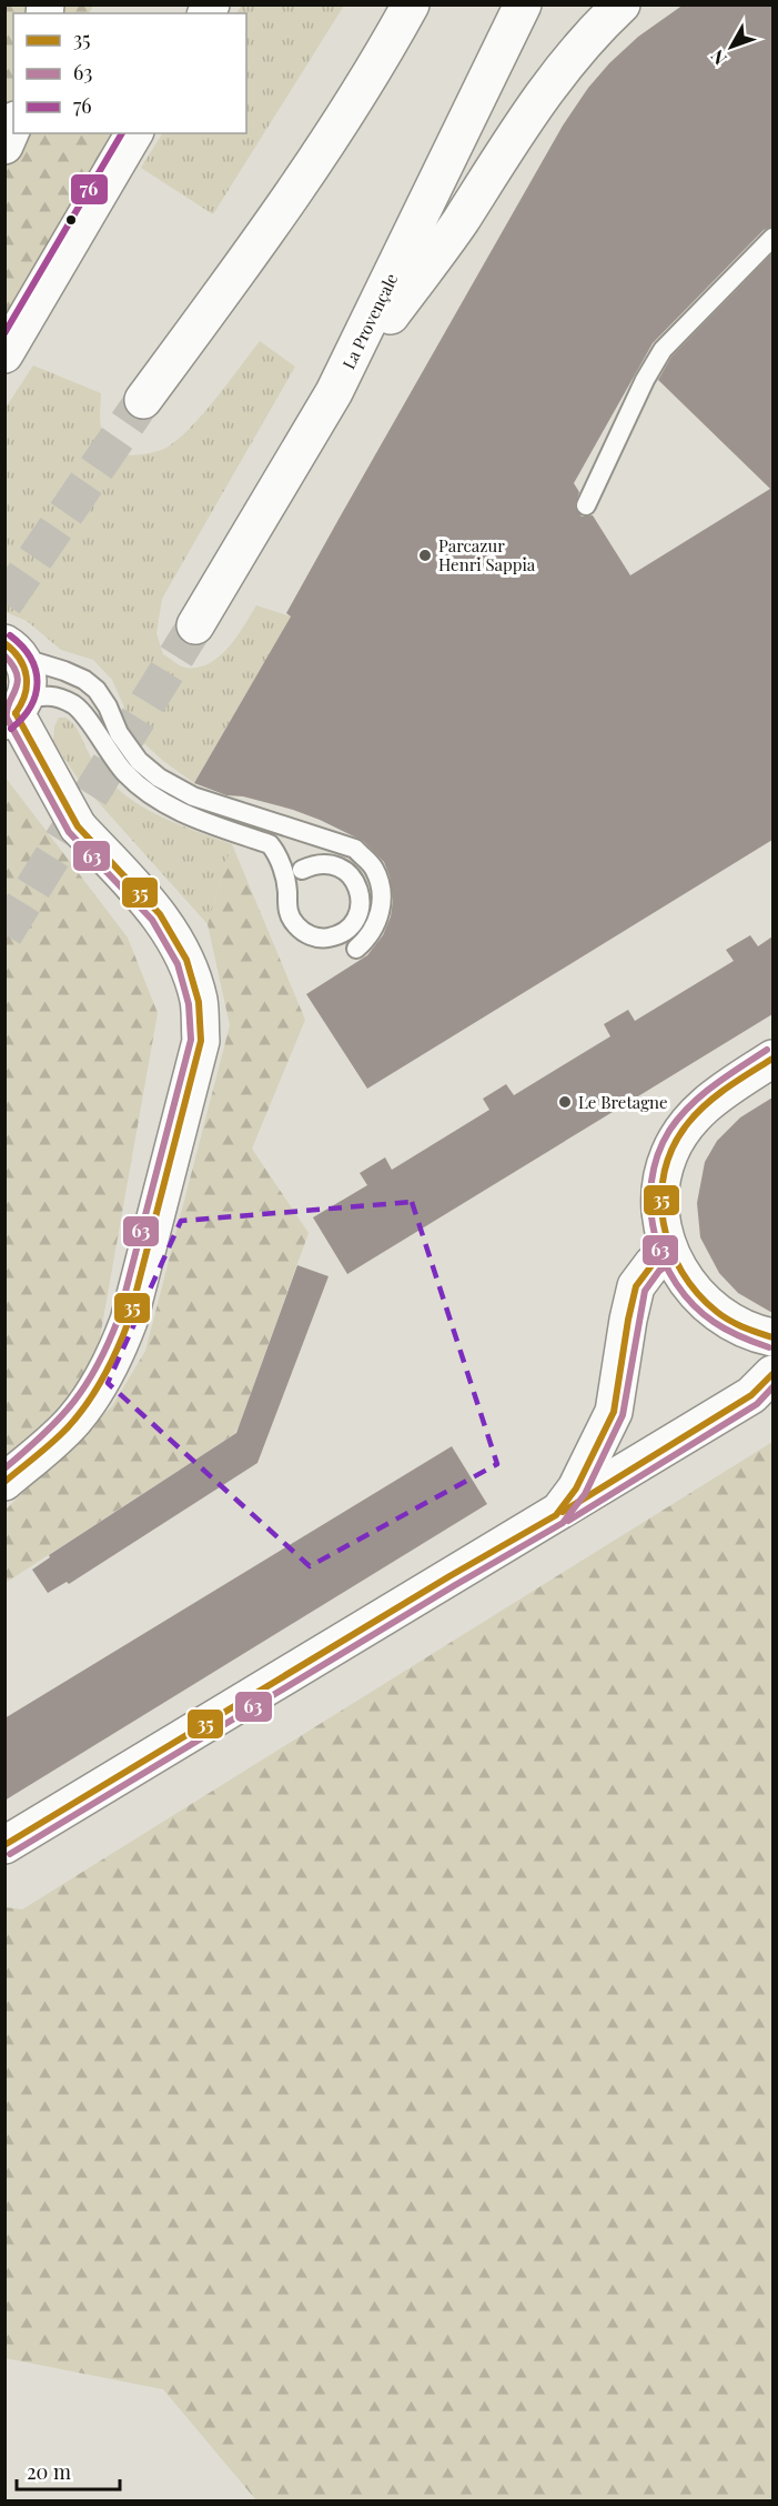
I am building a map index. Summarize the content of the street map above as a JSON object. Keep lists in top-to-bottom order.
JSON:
{
  "streets": {
    "main road": ["La Provençale"]
  },
  "places": ["Parcazur Henri Sappia", "Le Bretagne"],
  "lines": ["transit line 76", "transit line 35", "transit line 63"],
  "legend": ["35", "63", "76"],
  "scale_bar": "20 m",
  "north": "bottom left"
}
